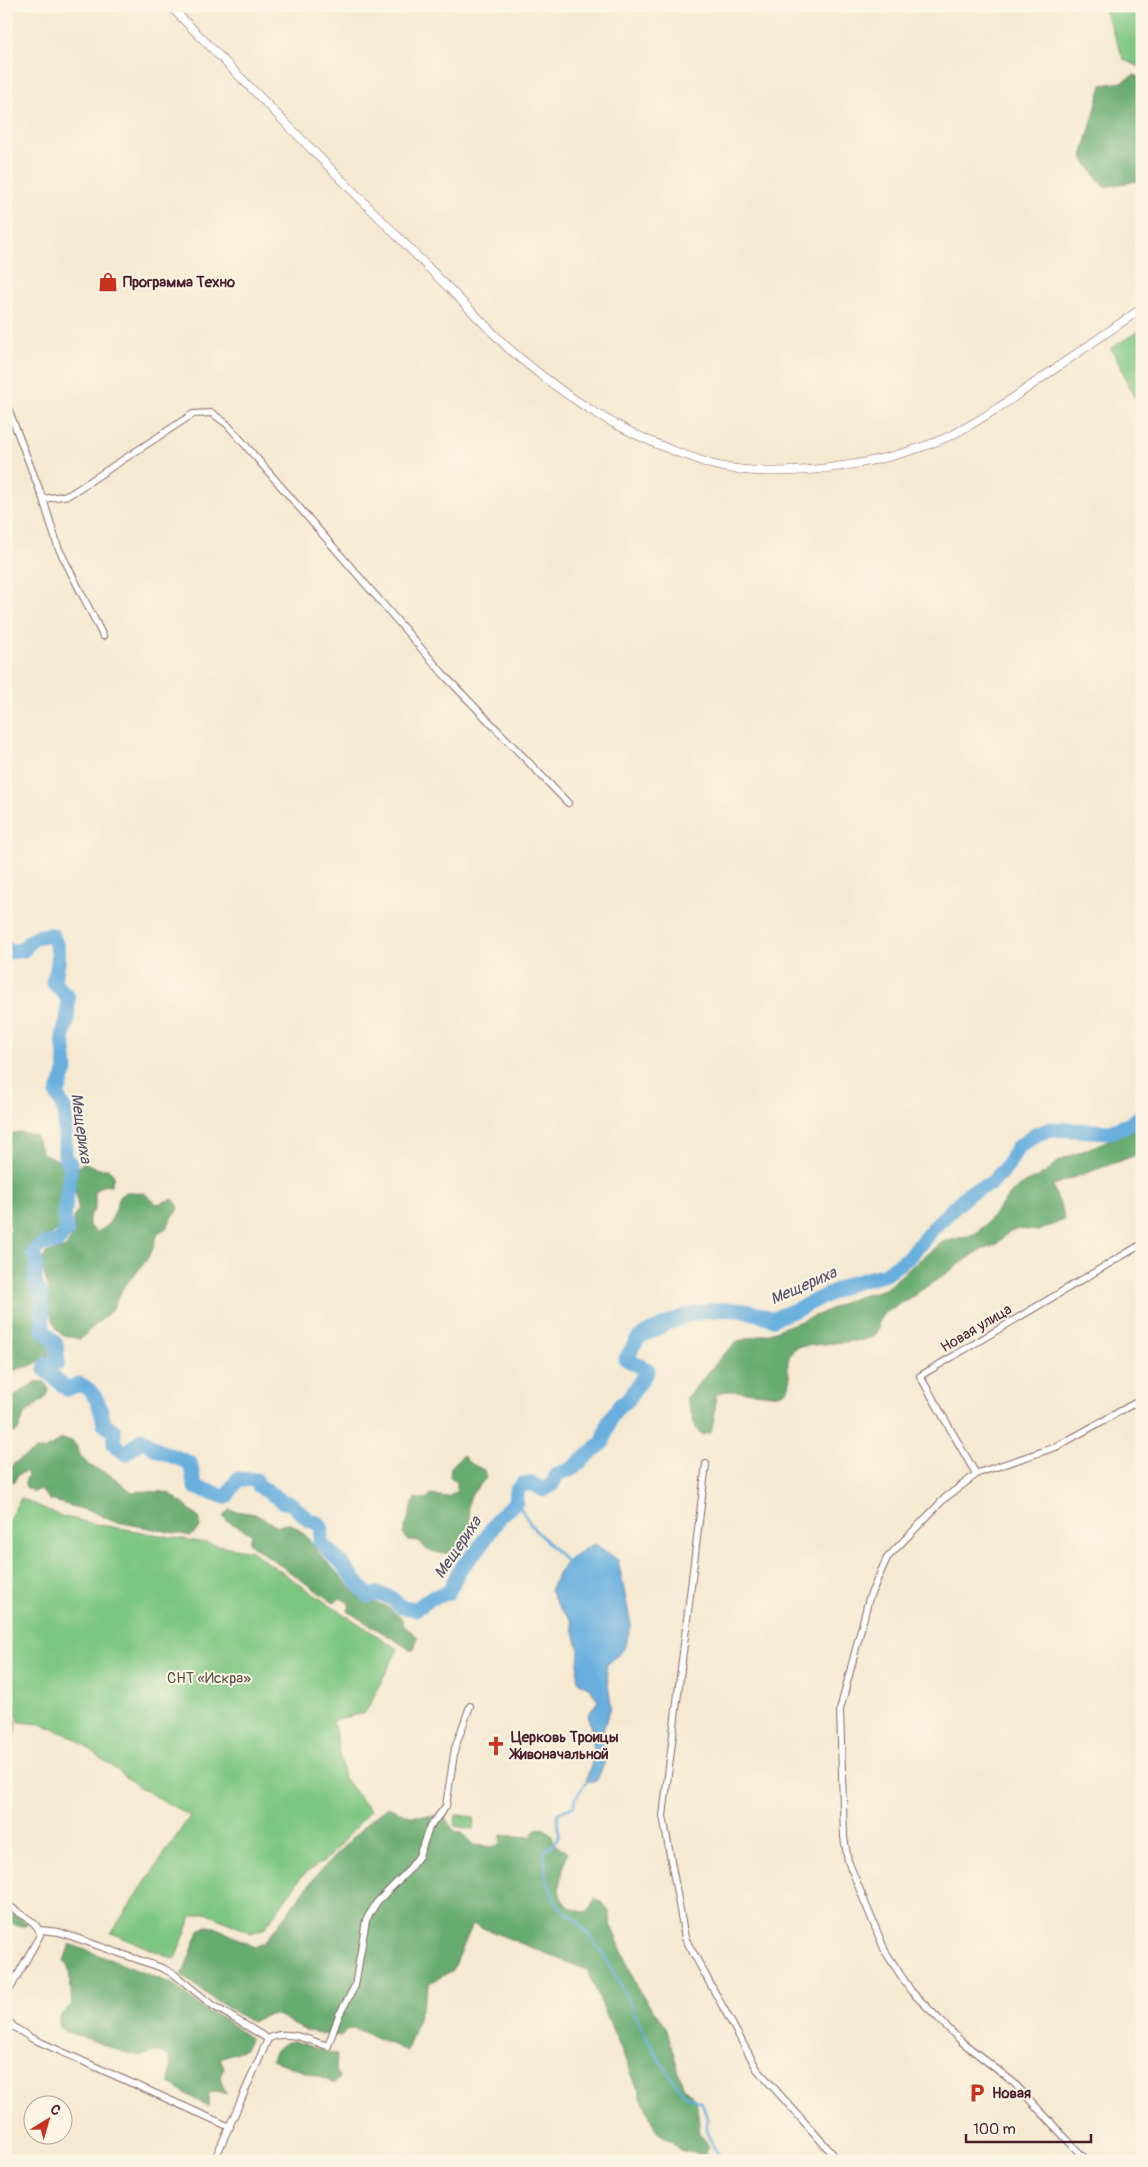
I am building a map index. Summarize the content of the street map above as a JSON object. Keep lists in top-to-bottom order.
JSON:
{
  "streets": {
    "street": ["Новая улица"]
  },
  "water": ["Мещериха"],
  "parks": ["СНТ «Искра»"],
  "places": {
    "shop": ["Программа Техно"],
    "church": ["Церковь Троицы Живоначальной"],
    "parking": ["Новая"]
  },
  "scale_bar": "100 m",
  "north": "top right"
}
